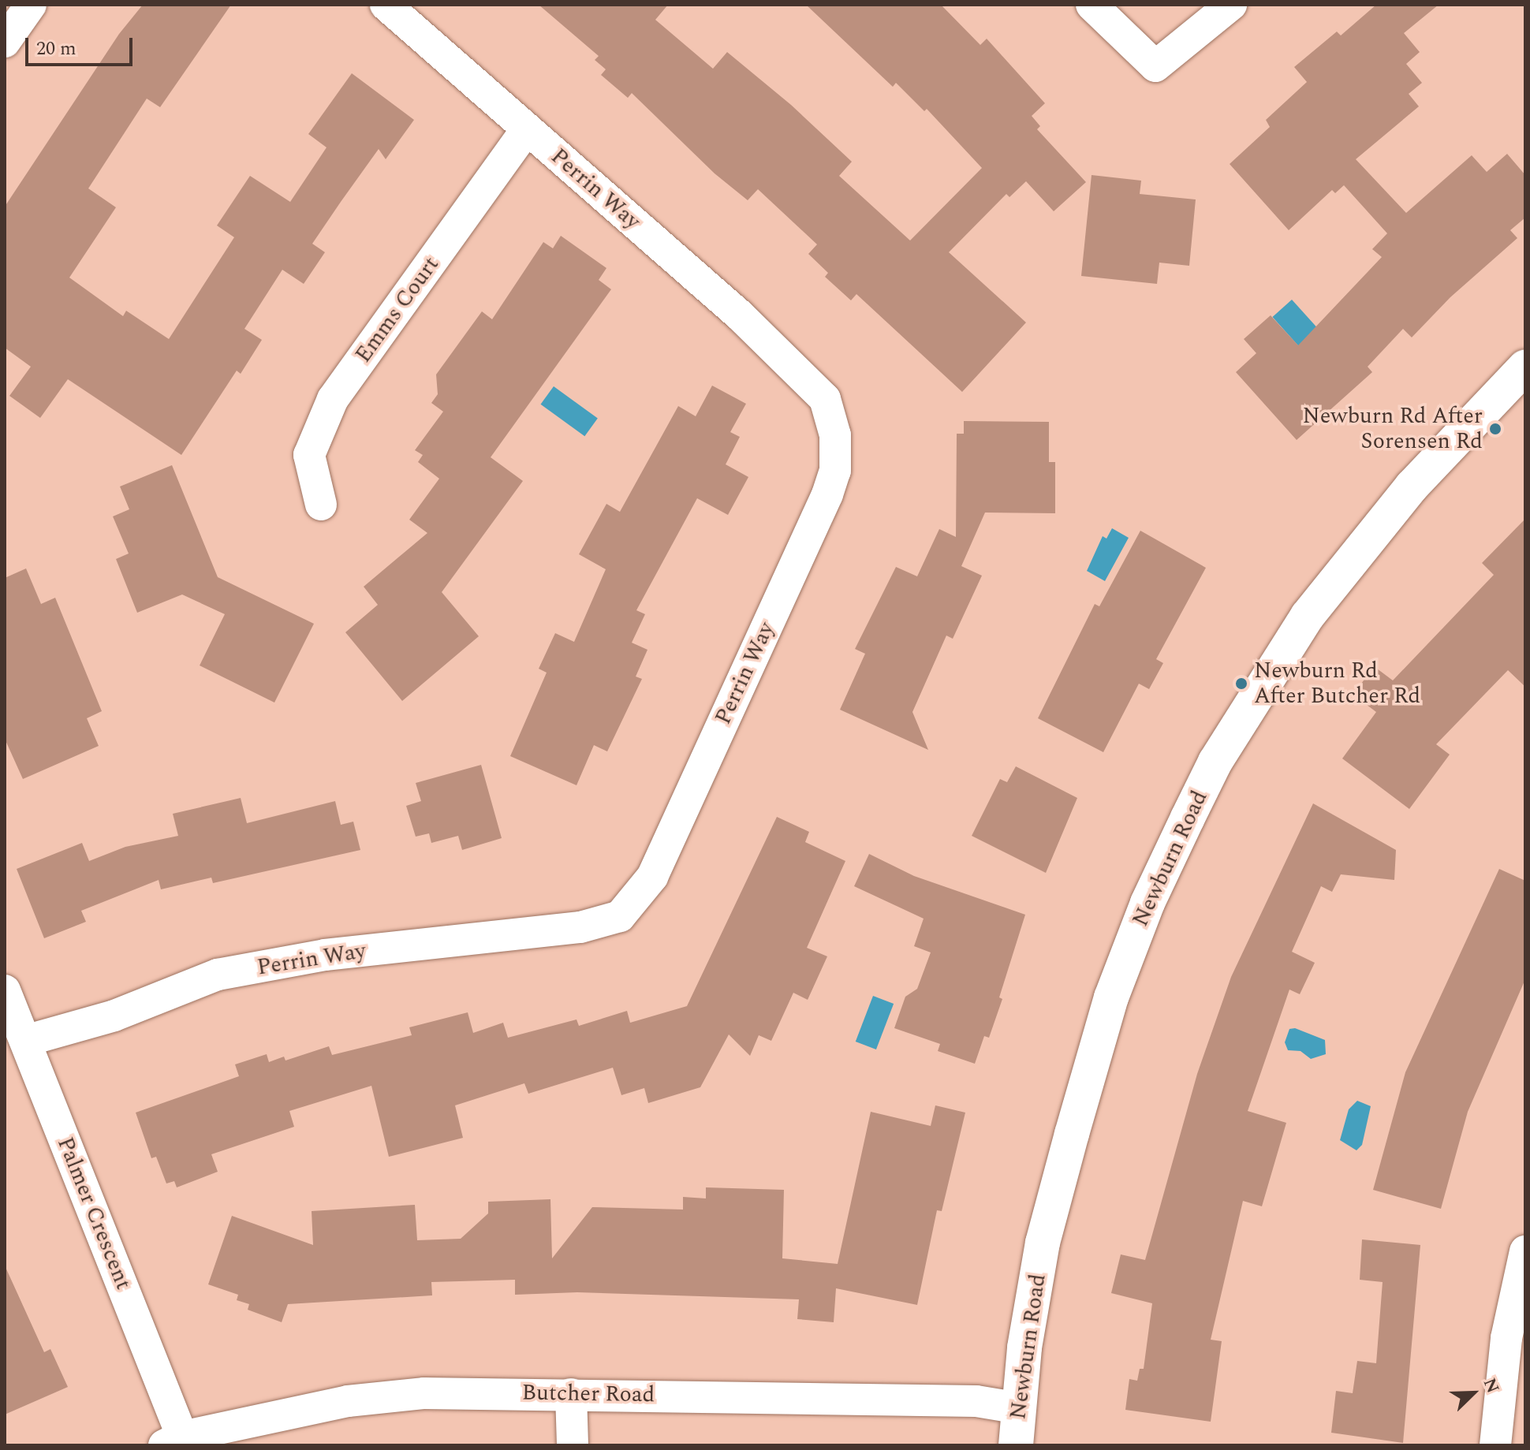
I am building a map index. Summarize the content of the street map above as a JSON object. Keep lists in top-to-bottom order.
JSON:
{
  "streets": {
    "street": [
      "Perrin Way",
      "Emms Court",
      "Newburn Road",
      "Palmer Crescent",
      "Butcher Road"
    ]
  },
  "crossings": [
    ["Perrin Way", "Emms Court"],
    ["Perrin Way", "Palmer Crescent"],
    ["Newburn Road", "Butcher Road"],
    ["Palmer Crescent", "Butcher Road"]
  ],
  "places": ["Newburn Rd After Sorensen Rd", "Newburn Rd After Butcher Rd"],
  "scale_bar": "20 m",
  "north": "top right"
}
